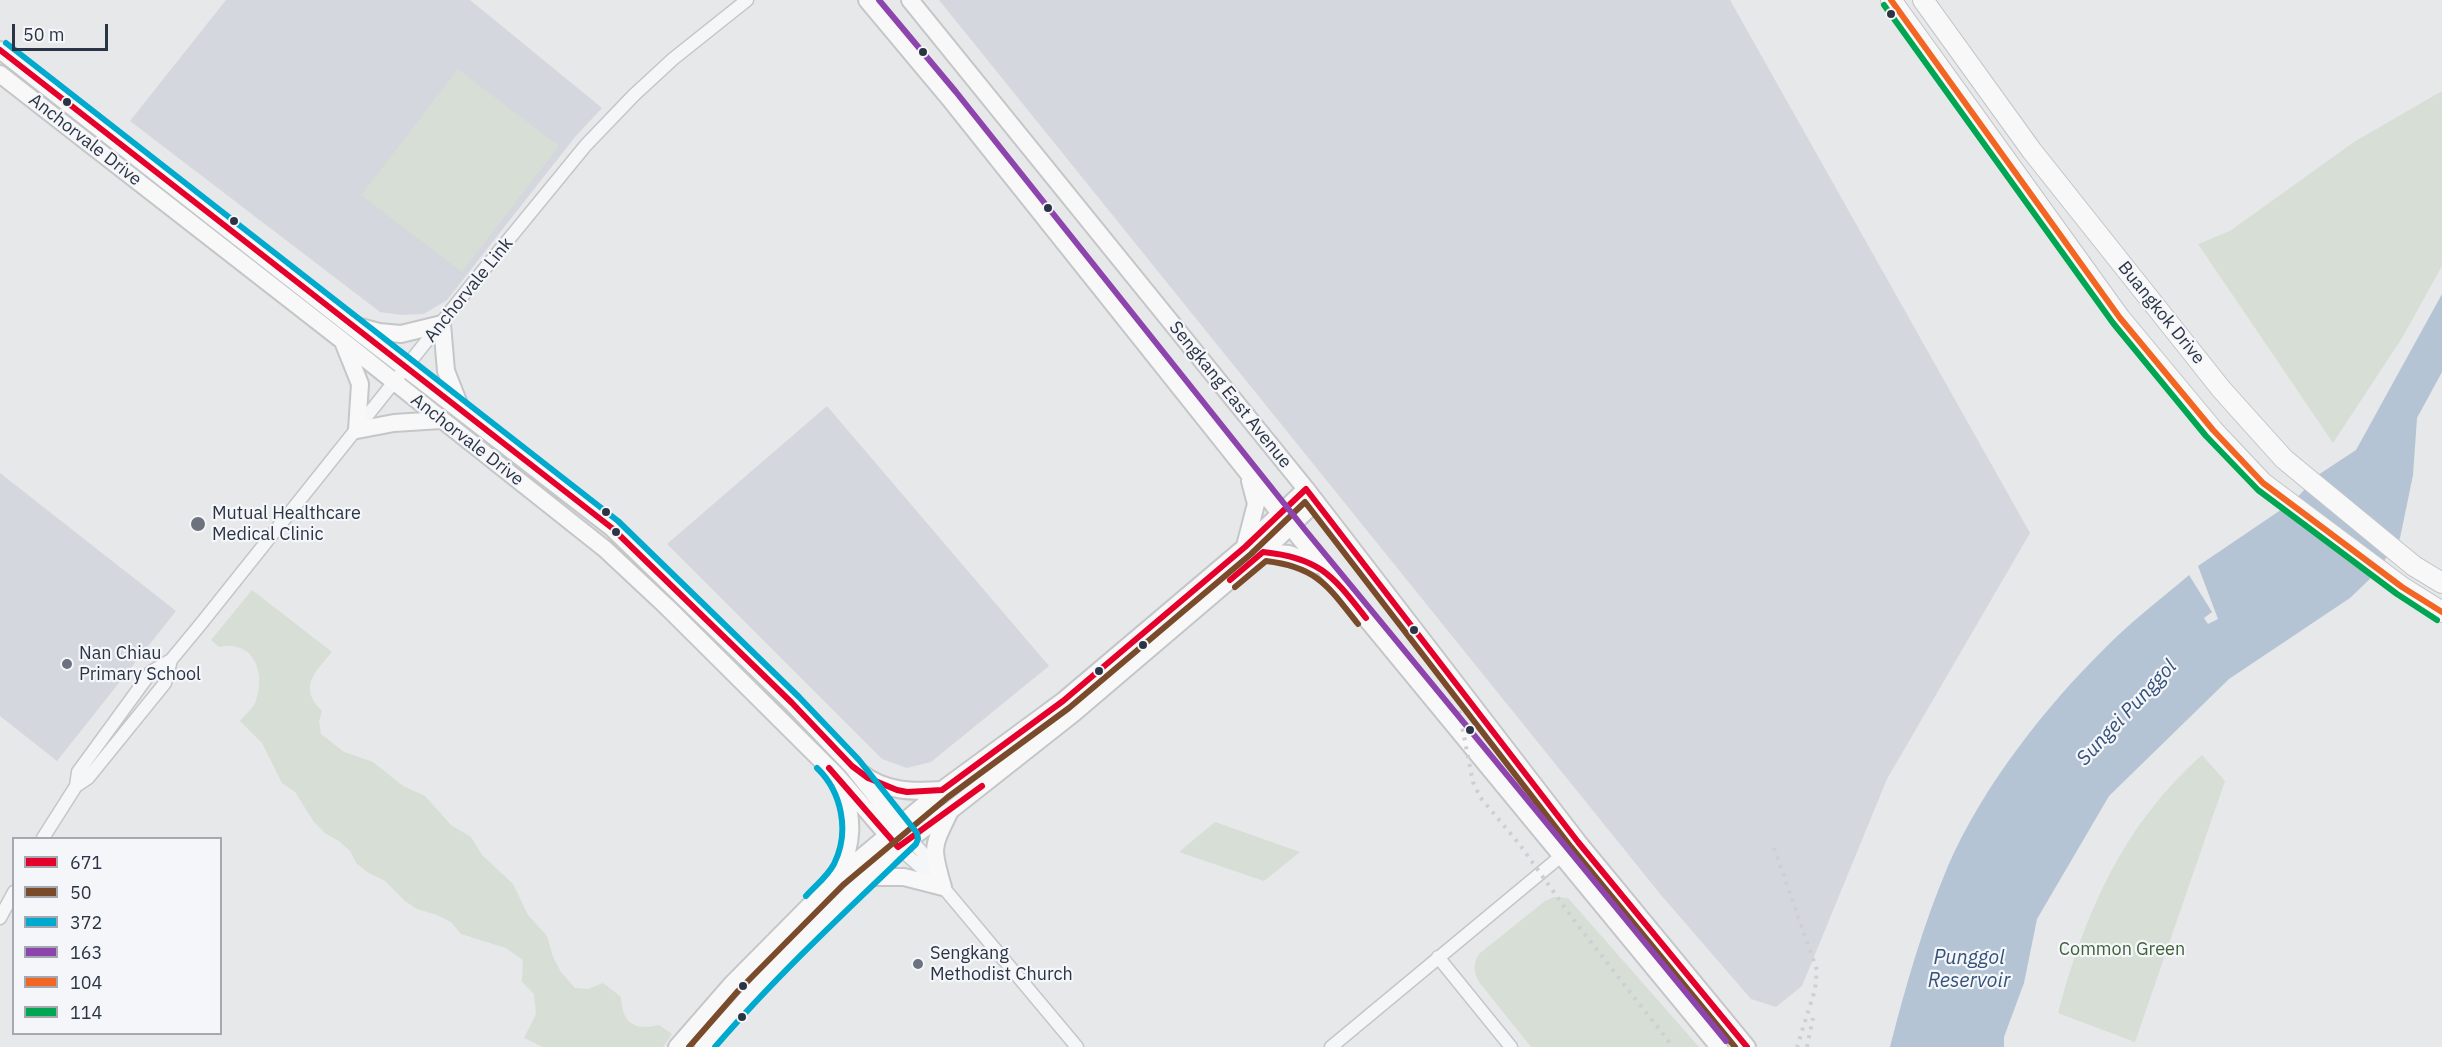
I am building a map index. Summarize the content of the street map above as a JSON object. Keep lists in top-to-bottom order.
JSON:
{
  "streets": {
    "main road": ["Buangkok Drive"],
    "street": ["Anchorvale Drive", "Anchorvale Link", "Sengkang East Avenue"]
  },
  "crossings": [
    ["Anchorvale Drive", "Anchorvale Link"]
  ],
  "water": ["Sungei Punggol", "Punggol Reservoir"],
  "parks": ["Common Green"],
  "places": ["Mutual Healthcare Medical Clinic", "Nan Chiau Primary School", "Sengkang Methodist Church"],
  "lines": [
    "transit line 163",
    "transit line 104",
    "transit line 114",
    "transit line 372",
    "transit line 671",
    "transit line 50"
  ],
  "legend": [
    "671",
    "50",
    "372",
    "163",
    "104",
    "114"
  ],
  "scale_bar": "50 m"
}
